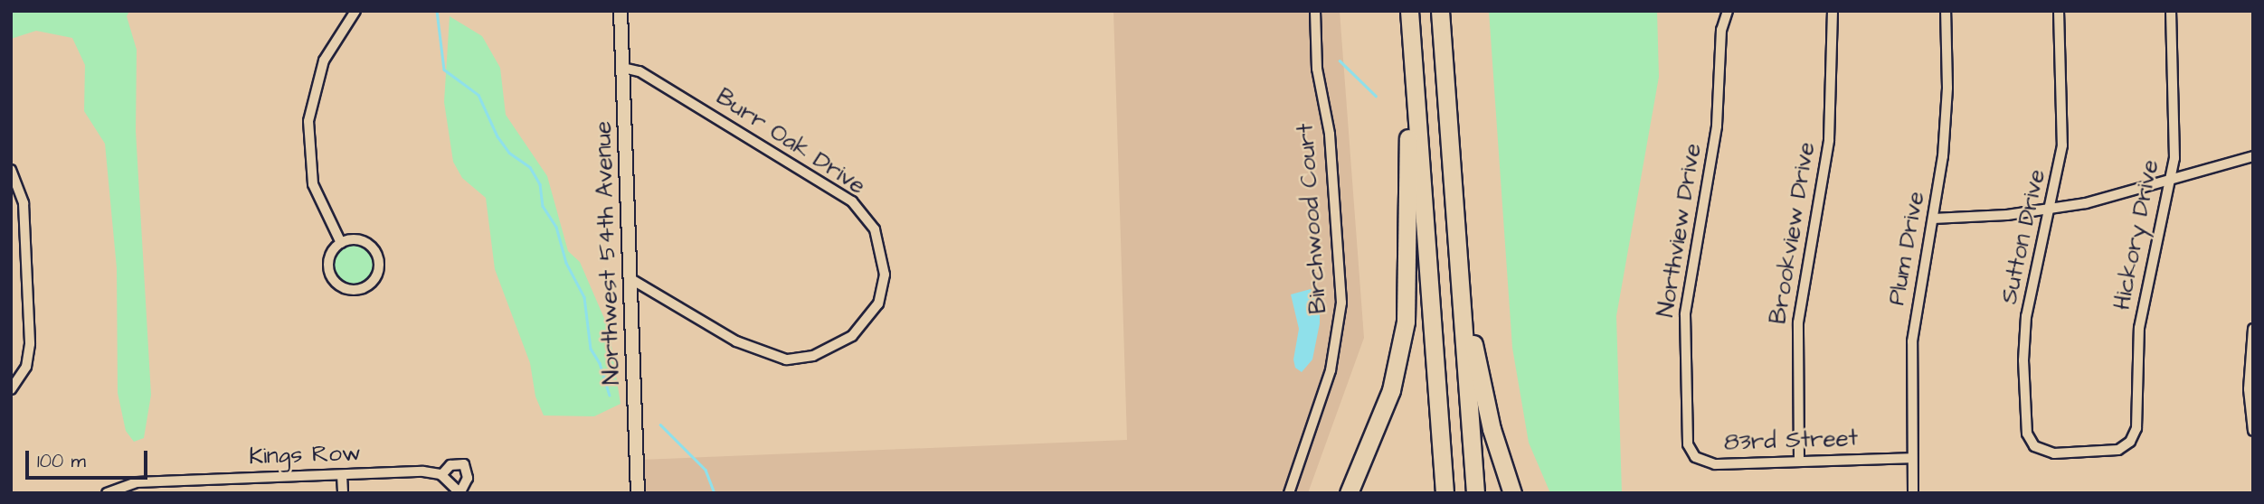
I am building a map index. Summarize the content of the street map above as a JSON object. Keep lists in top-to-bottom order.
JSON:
{
  "streets": {
    "street": [
      "Burr Oak Drive",
      "Birchwood Court",
      "Northview Drive",
      "Brookview Drive",
      "Hickory Drive",
      "Sutton Drive",
      "Plum Drive",
      "Northwest 54th Avenue",
      "83rd Street",
      "Kings Row"
    ]
  },
  "crossings": [
    ["Burr Oak Drive", "Northwest 54th Avenue"],
    ["Northview Drive", "83rd Street"],
    ["Brookview Drive", "83rd Street"],
    ["Hickory Drive", "Sutton Drive"],
    ["Plum Drive", "83rd Street"]
  ],
  "scale_bar": "100 m"
}
